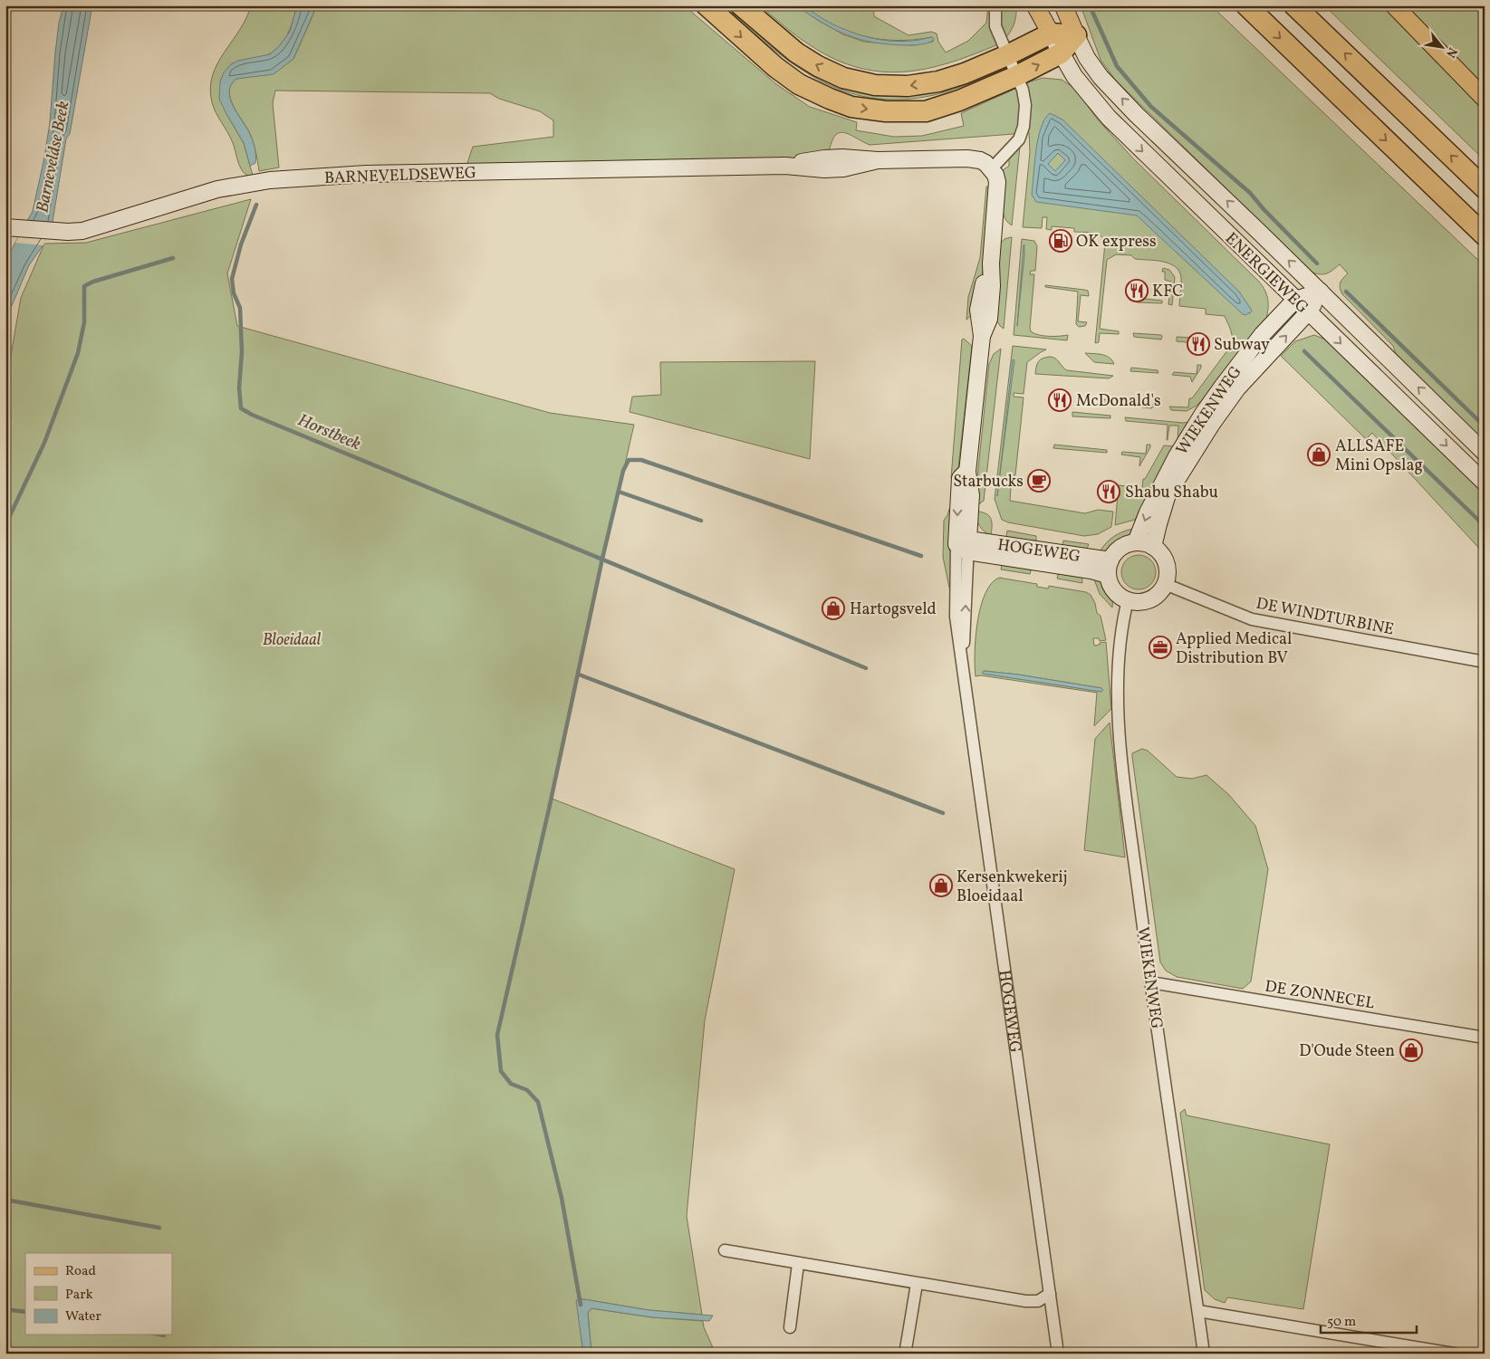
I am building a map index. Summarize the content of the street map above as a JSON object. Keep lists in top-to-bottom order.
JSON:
{
  "streets": {
    "street": [
      "BARNEVELDSEWEG",
      "ENERGIEWEG",
      "WIEKENWEG",
      "HOGEWEG",
      "DE WINDTURBINE",
      "DE ZONNECEL"
    ]
  },
  "crossings": [
    ["BARNEVELDSEWEG", "HOGEWEG"],
    ["ENERGIEWEG", "WIEKENWEG"],
    ["WIEKENWEG", "HOGEWEG"],
    ["WIEKENWEG", "DE WINDTURBINE"],
    ["WIEKENWEG", "DE ZONNECEL"],
    ["HOGEWEG", "DE WINDTURBINE"]
  ],
  "water": ["Barneveldse Beek", "Horstbeek"],
  "parks": ["Bloeidaal"],
  "places": {
    "fuel station": ["OK express"],
    "restaurant": [
      "KFC",
      "Subway",
      "McDonald's",
      "Shabu Shabu"
    ],
    "shop": [
      "ALLSAFE Mini Opslag",
      "Hartogsveld",
      "Kersenkwekerij Bloeidaal",
      "D'Oude Steen"
    ],
    "cafe": ["Starbucks"],
    "office": ["Applied Medical Distribution BV"]
  },
  "legend": ["Road", "Park", "Water"],
  "scale_bar": "50 m",
  "north": "bottom right"
}
